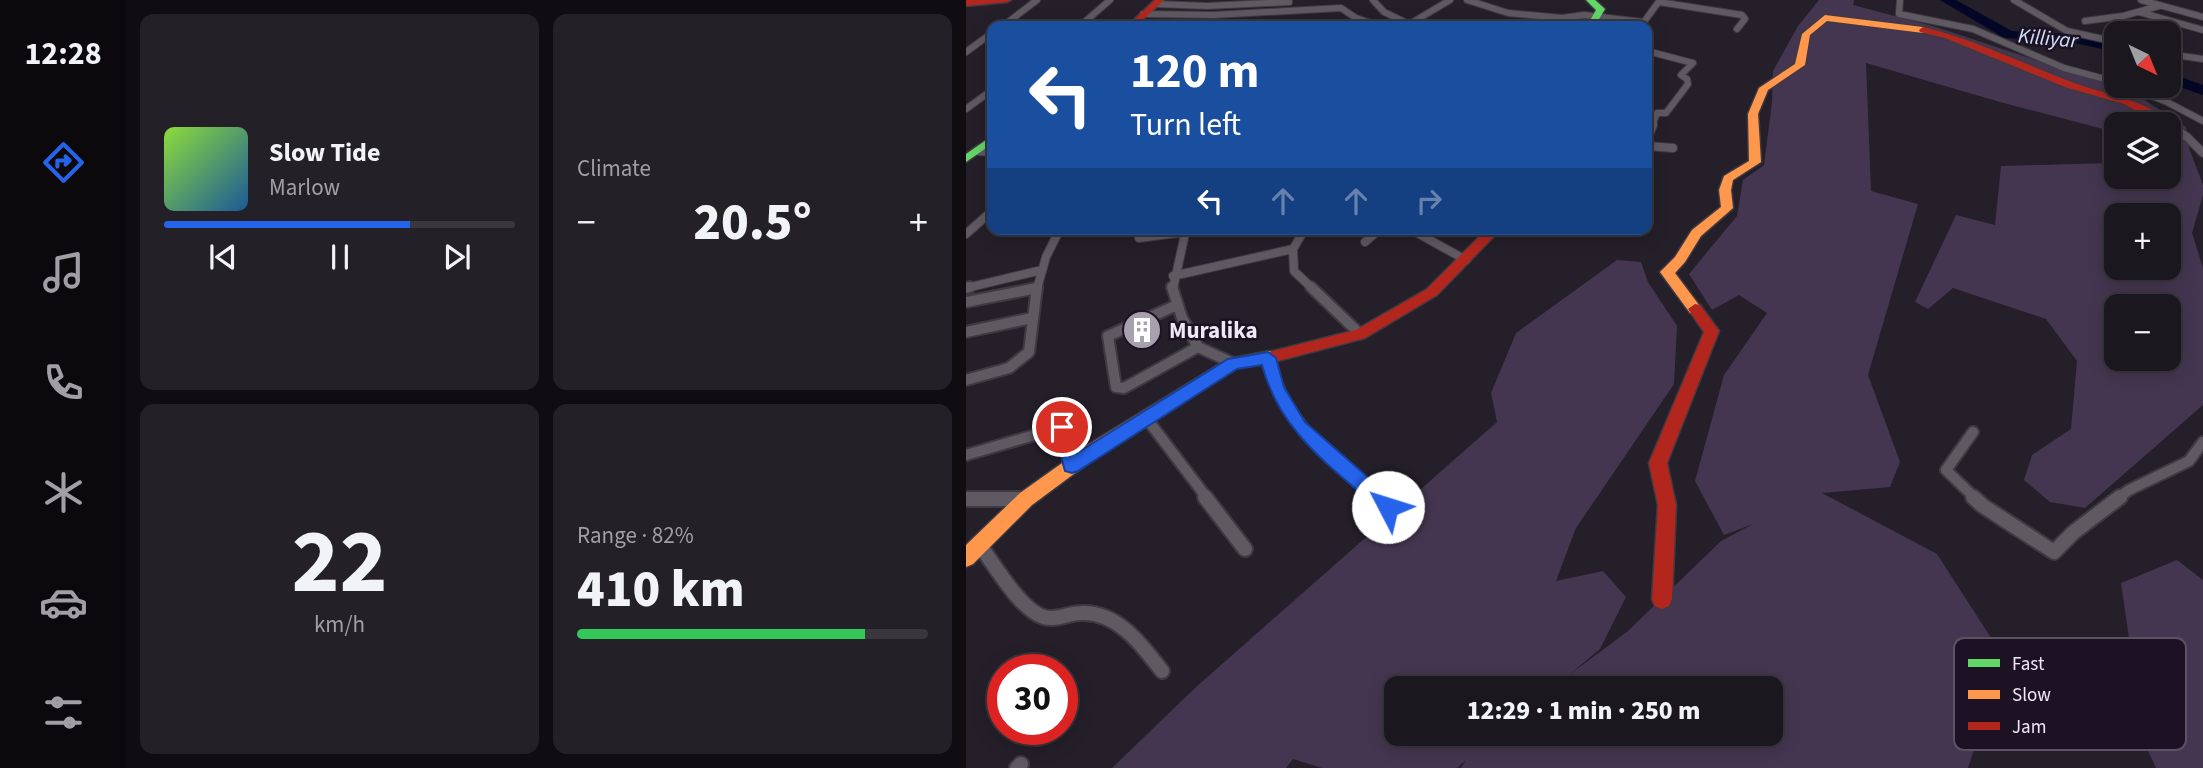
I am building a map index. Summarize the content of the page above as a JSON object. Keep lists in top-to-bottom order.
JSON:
{
  "water": ["Killiyar"],
  "places": {
    "building": ["Muralika"]
  },
  "legend": ["Fast", "Slow", "Jam"],
  "north": "bottom right",
  "page": {
    "tabs": "12:28",
    "tile": [
      "Climate",
      ["22", "km/h"],
      ["Range · 82%", "410 km"]
    ],
    "map_buttons": ["+", "−"],
    "turn": ["120 m", "Turn left"],
    "song": ["Slow Tide", "Marlow"],
    "heat": ["−", "20.5°", "+"],
    "limit": "30",
    "trip": "12:29 · 1 min · 250 m"
  }
}
